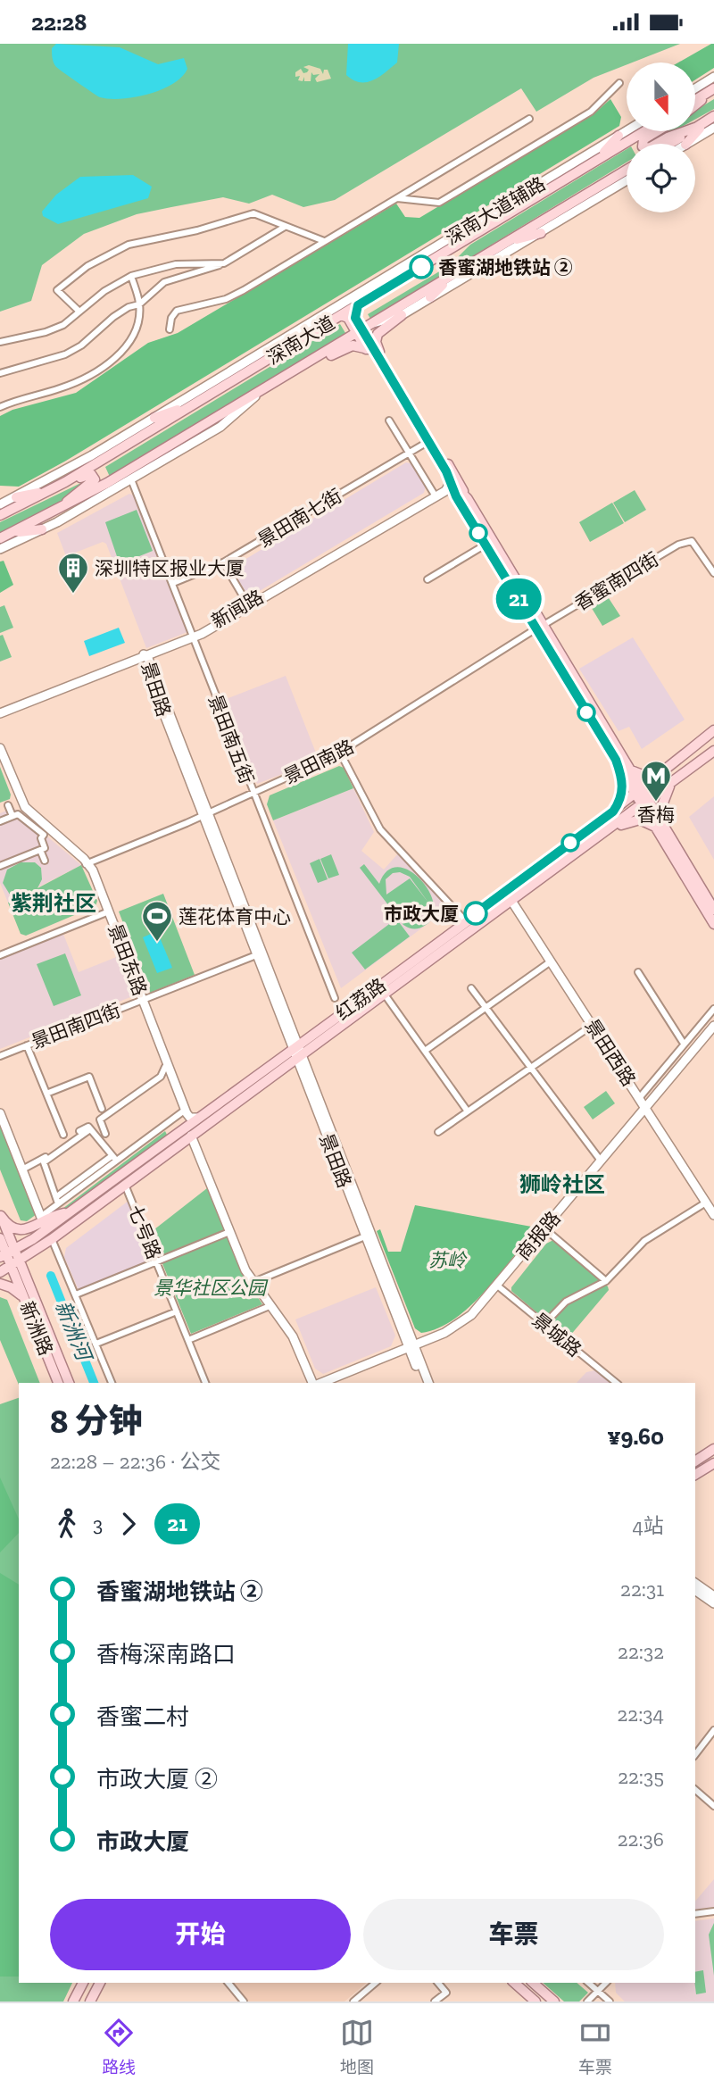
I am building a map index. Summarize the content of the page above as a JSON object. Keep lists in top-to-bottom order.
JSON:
{
  "streets": {
    "main road": [
      "深南大道辅路",
      "深南大道",
      "新闻路",
      "景田路",
      "景田东路",
      "红荔路",
      "景田西路",
      "商报路",
      "新洲路"
    ],
    "street": [
      "景田南七街",
      "香蜜南四街",
      "景田南五街",
      "景田南路",
      "景田南四街",
      "七号路",
      "景城路"
    ]
  },
  "crossings": [
    ["景田南七街", "景田南五街"],
    ["香蜜南四街", "景田南路"],
    ["新闻路", "景田路"],
    ["新闻路", "景田南五街"],
    ["景田路", "景田南路"],
    ["景田路", "红荔路"],
    ["景田路", "景田南四街"],
    ["景田路", "商报路"],
    ["景田南五街", "景田南路"],
    ["景田南路", "景田东路"],
    ["景田东路", "红荔路"],
    ["景田东路", "景田南四街"],
    ["红荔路", "景田西路"],
    ["红荔路", "七号路"],
    ["红荔路", "新洲路"],
    ["景田西路", "商报路"],
    ["商报路", "景城路"]
  ],
  "districts": ["紫荆社区", "狮岭社区"],
  "water": ["新洲河"],
  "parks": ["苏岭", "景华社区公园"],
  "places": {
    "other": ["香蜜湖地铁站 ②", "市政大厦"],
    "building": ["深圳特区报业大厦"],
    "metro station": ["香梅"],
    "sports": ["莲花体育中心"]
  },
  "lines": ["bus line 21"],
  "north": "bottom",
  "page": {
    "status": "22:28",
    "on_map": "21",
    "heading": ["8 分钟", "22:28 – 22:36 · 公交", "¥9.60"],
    "legs": ["3", "21", "4站"],
    "list": [
      {
        "name": "香蜜湖地铁站 ②",
        "value": "22:31"
      },
      {
        "name": "香梅深南路口",
        "value": "22:32"
      },
      {
        "name": "香蜜二村",
        "value": "22:34"
      },
      {
        "name": "市政大厦 ②",
        "value": "22:35"
      },
      {
        "name": "市政大厦",
        "value": "22:36"
      }
    ],
    "buttons": ["开始", "车票"],
    "tabs": ["路线", "地图", "车票"]
  }
}
